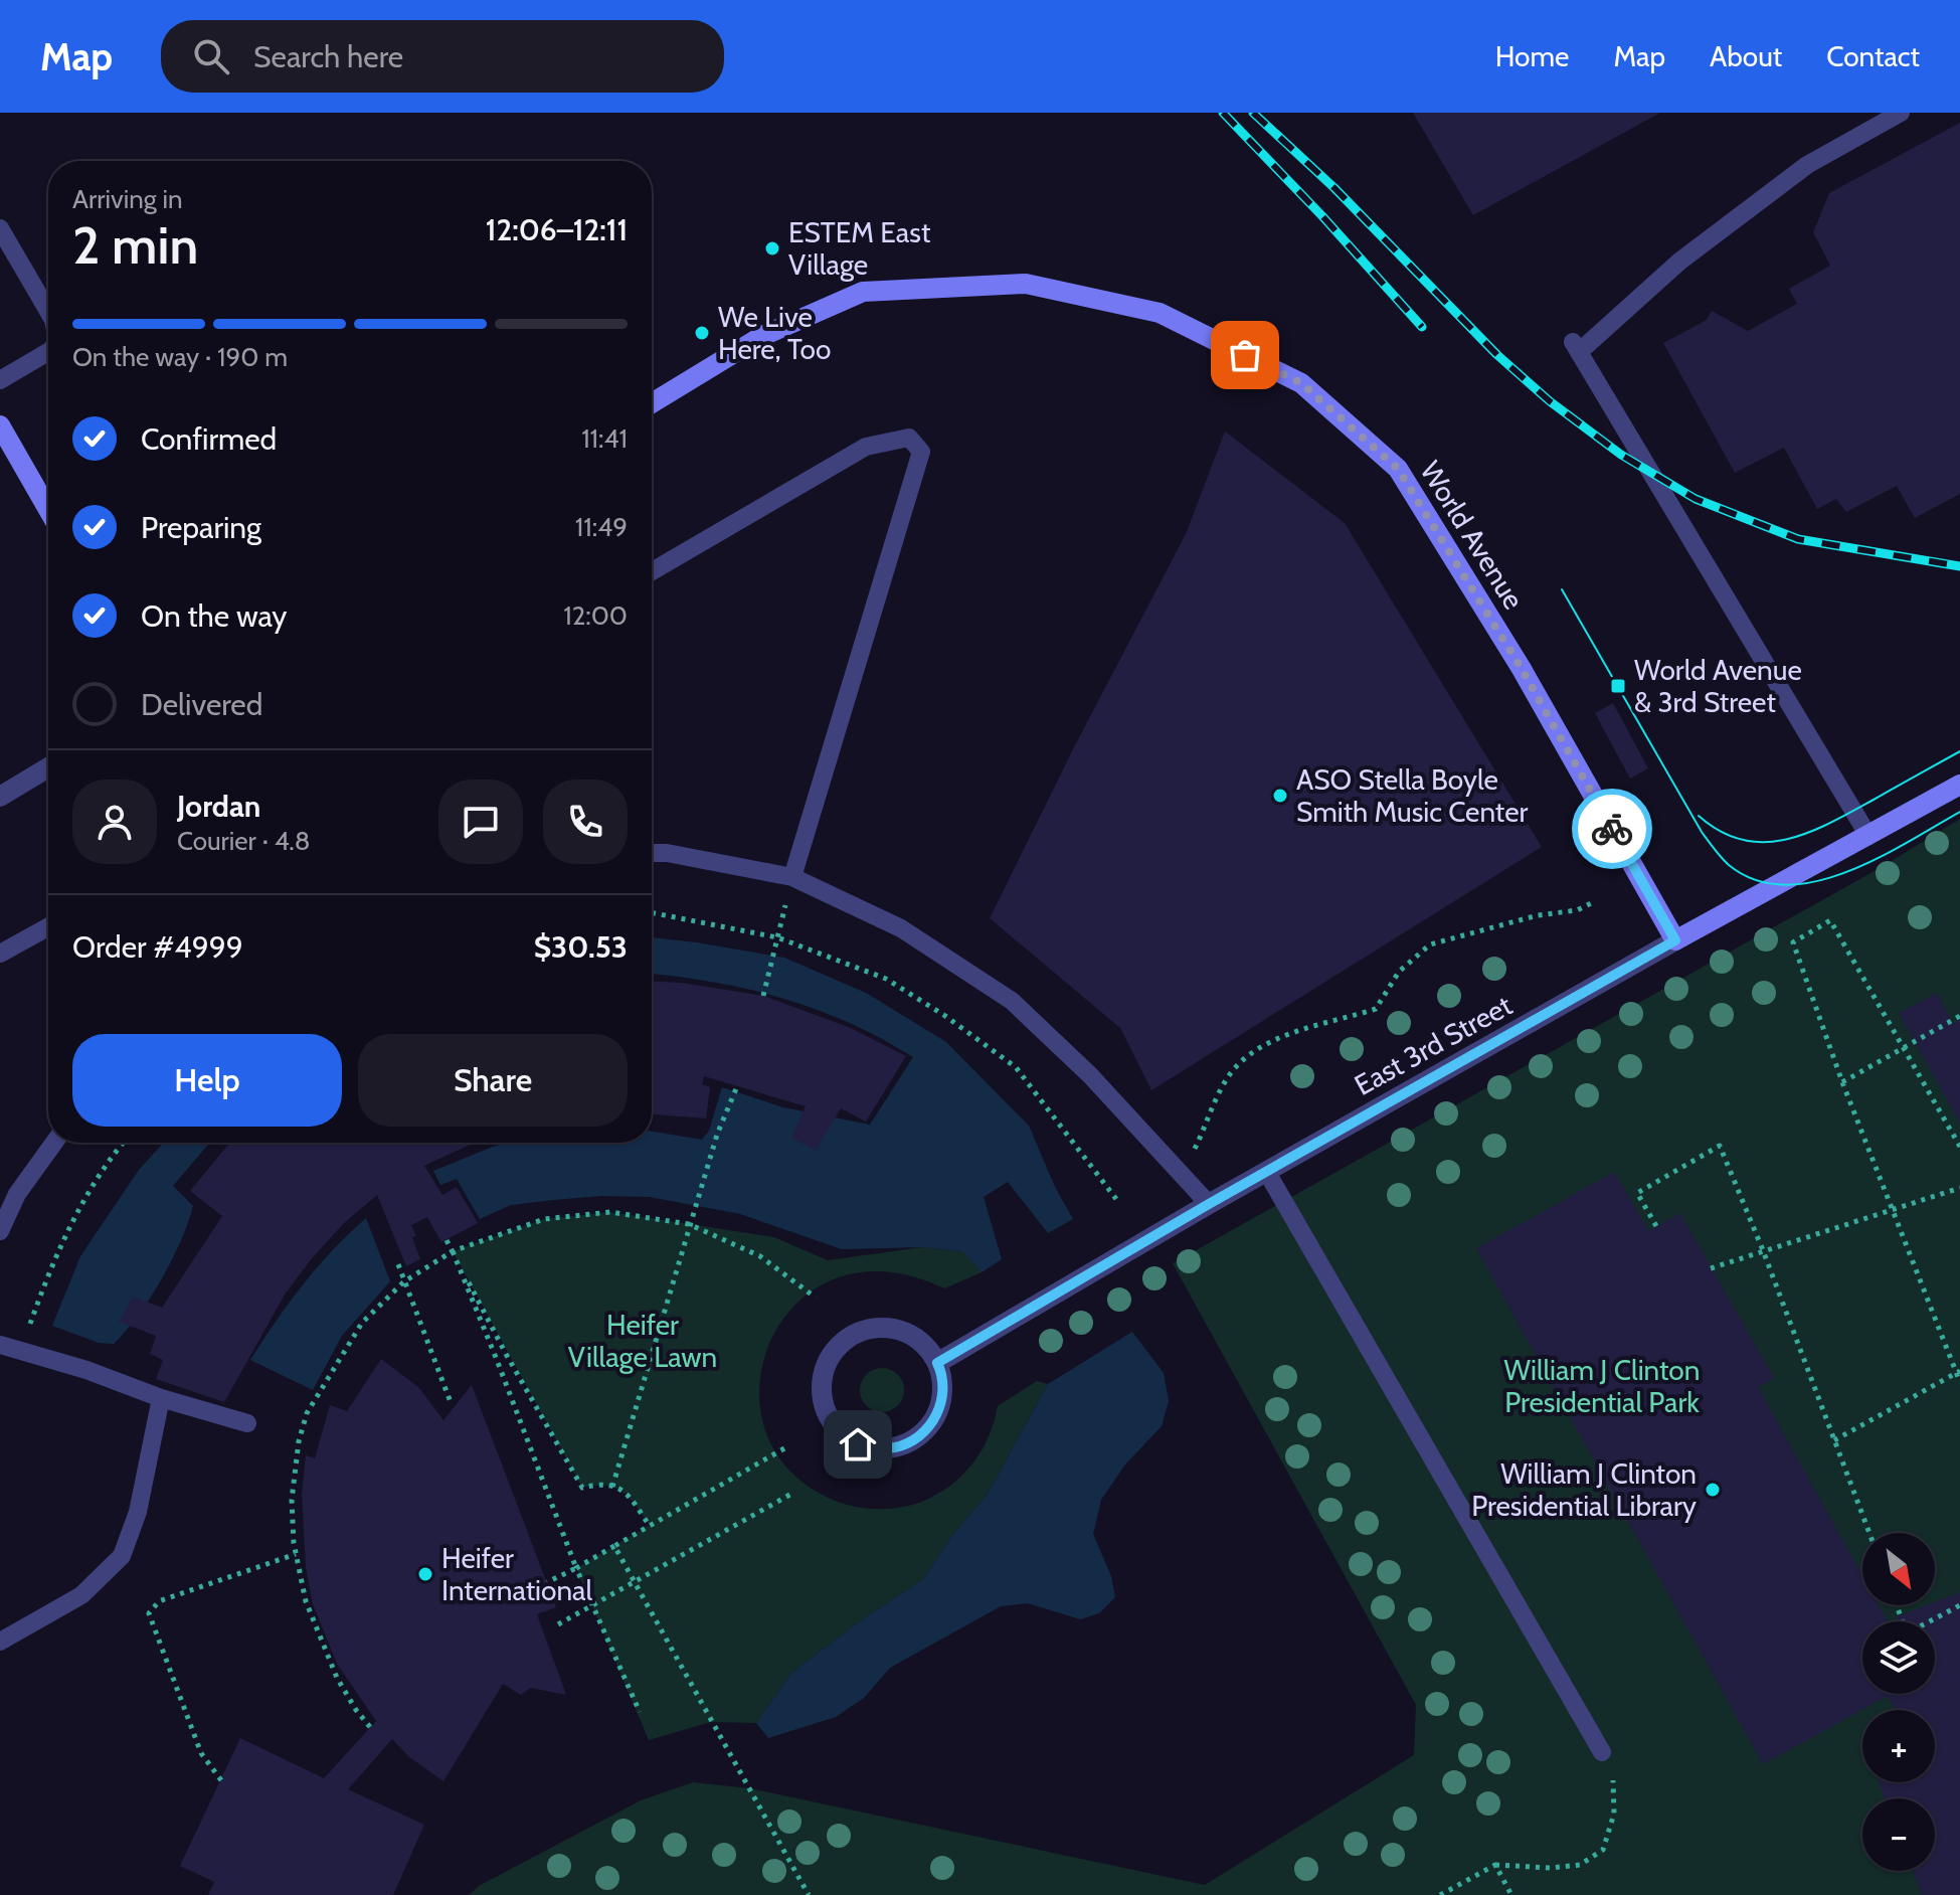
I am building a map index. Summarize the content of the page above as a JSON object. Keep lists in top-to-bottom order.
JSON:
{
  "streets": {
    "street": ["World Avenue", "East 3rd Street"]
  },
  "crossings": [
    ["World Avenue", "East 3rd Street"]
  ],
  "parks": ["Heifer Village Lawn", "William J Clinton Presidential Park"],
  "places": {
    "other": [
      "ESTEM East Village",
      "We Live Here, Too",
      "ASO Stella Boyle Smith Music Center",
      "William J Clinton Presidential Library",
      "Heifer International"
    ],
    "transit": ["World Avenue & 3rd Street"]
  },
  "north": "bottom right",
  "page": {
    "header": "Map",
    "search": "Search here",
    "nav": [
      "Home",
      "Map",
      "About",
      "Contact"
    ],
    "heading": ["2 min", "Arriving in", "12:06–12:11"],
    "panel": [
      "Jordan",
      "Courier · 4.8",
      "Order #4999",
      "$30.53"
    ],
    "bar": "On the way · 190 m",
    "list": [
      ["Confirmed", "11:41"],
      ["Preparing", "11:49"],
      ["On the way", "12:00"],
      "Delivered"
    ],
    "buttons": ["Help", "Share"],
    "map_buttons": ["+", "−"]
  }
}
